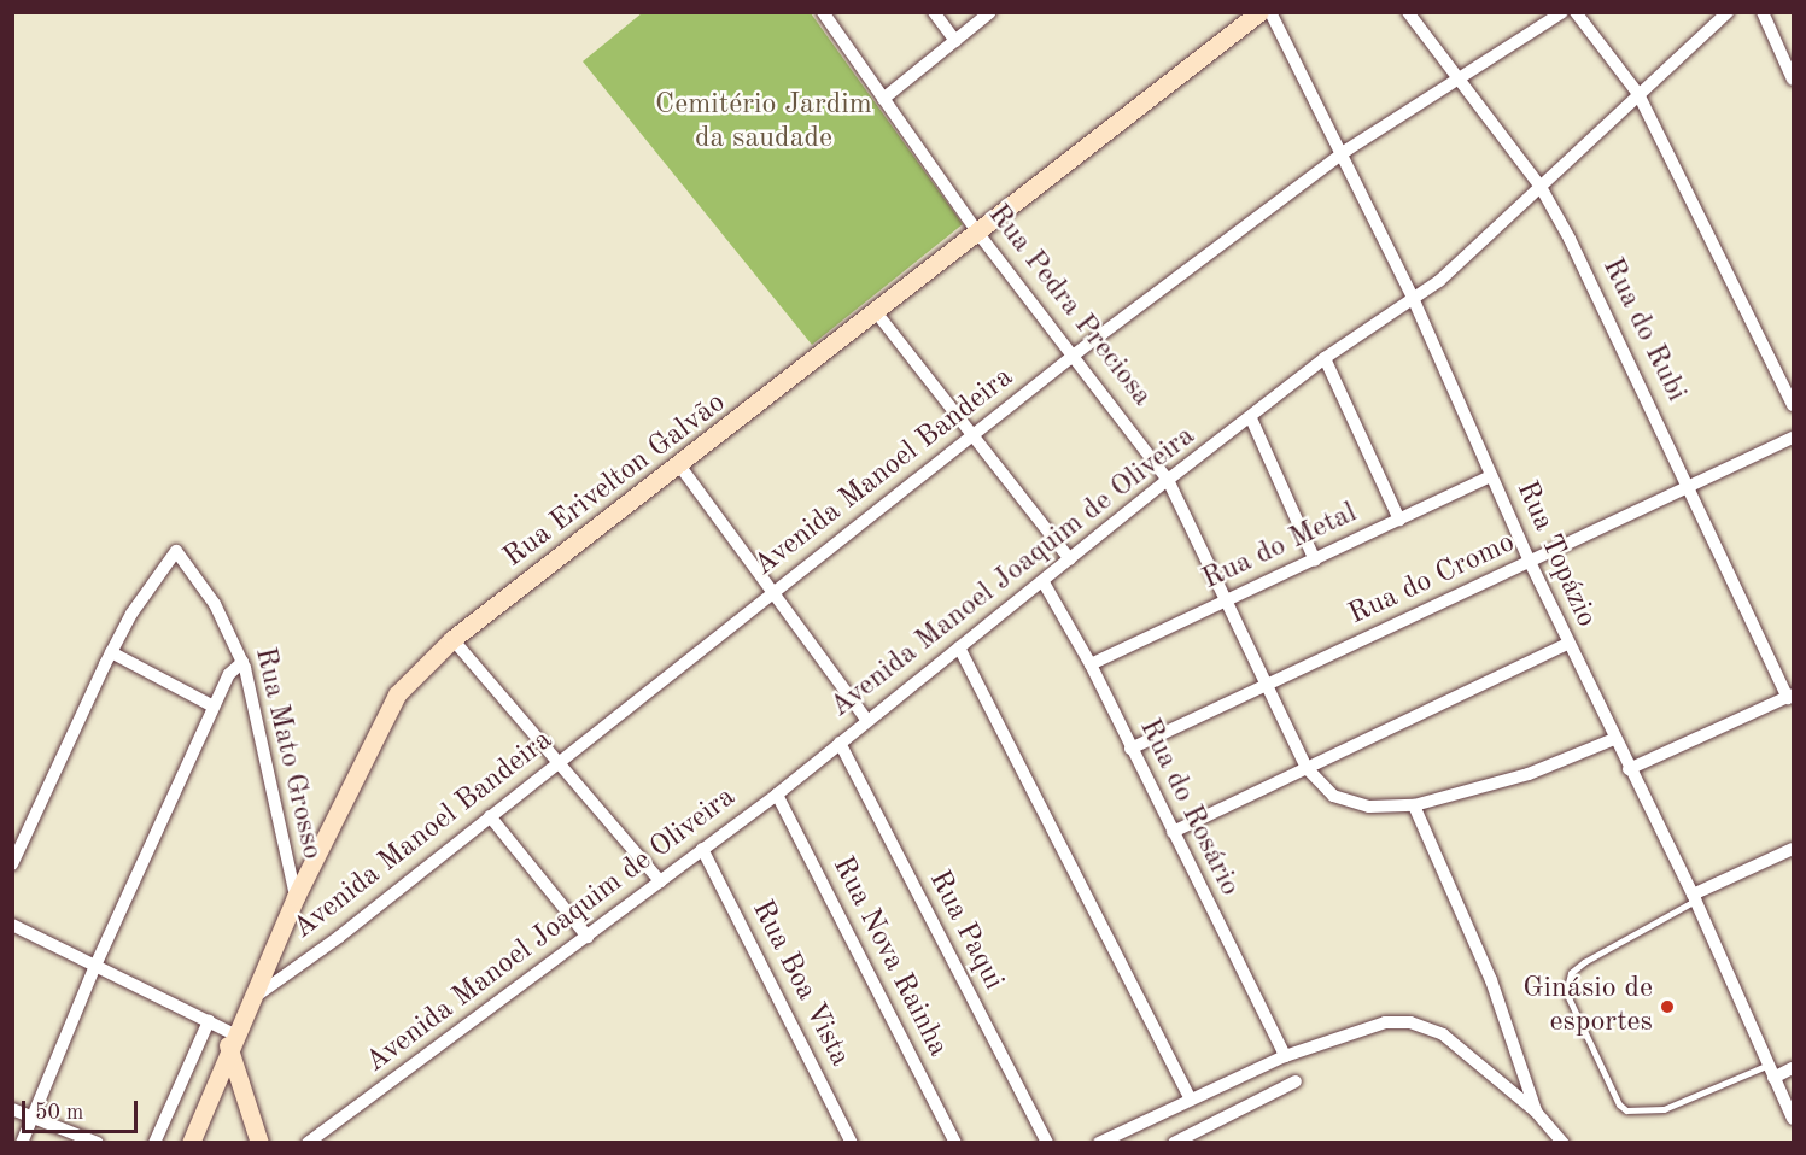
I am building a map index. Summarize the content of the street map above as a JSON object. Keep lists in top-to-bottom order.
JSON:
{
  "streets": {
    "main road": ["Rua Erivelton Galvão"],
    "street": [
      "Rua Pedra Preciosa",
      "Rua do Rubi",
      "Avenida Manoel Bandeira",
      "Rua do Metal",
      "Rua Topázio",
      "Avenida Manoel Joaquim de Oliveira",
      "Rua do Cromo",
      "Rua Mato Grosso",
      "Rua do Rosário",
      "Rua Paqui",
      "Rua Nova Rainha",
      "Rua Boa Vista"
    ]
  },
  "crossings": [
    ["Rua Pedra Preciosa", "Avenida Manoel Bandeira"],
    ["Rua Pedra Preciosa", "Rua Erivelton Galvão"],
    ["Rua Pedra Preciosa", "Rua do Metal"],
    ["Rua Pedra Preciosa", "Avenida Manoel Joaquim de Oliveira"],
    ["Rua Pedra Preciosa", "Rua do Cromo"],
    ["Rua do Rubi", "Avenida Manoel Bandeira"],
    ["Rua do Rubi", "Avenida Manoel Joaquim de Oliveira"],
    ["Rua do Rubi", "Rua do Cromo"],
    ["Avenida Manoel Bandeira", "Rua Erivelton Galvão"],
    ["Avenida Manoel Bandeira", "Rua Topázio"],
    ["Rua Erivelton Galvão", "Rua Mato Grosso"],
    ["Rua do Metal", "Rua Topázio"],
    ["Rua do Metal", "Rua do Rosário"],
    ["Rua Topázio", "Avenida Manoel Joaquim de Oliveira"],
    ["Rua Topázio", "Rua do Cromo"],
    ["Avenida Manoel Joaquim de Oliveira", "Rua do Rosário"],
    ["Avenida Manoel Joaquim de Oliveira", "Rua Paqui"],
    ["Avenida Manoel Joaquim de Oliveira", "Rua Nova Rainha"],
    ["Avenida Manoel Joaquim de Oliveira", "Rua Boa Vista"],
    ["Rua do Cromo", "Rua do Rosário"]
  ],
  "parks": ["Cemitério Jardim da saudade"],
  "places": ["Ginásio de esportes"],
  "scale_bar": "50 m"
}
